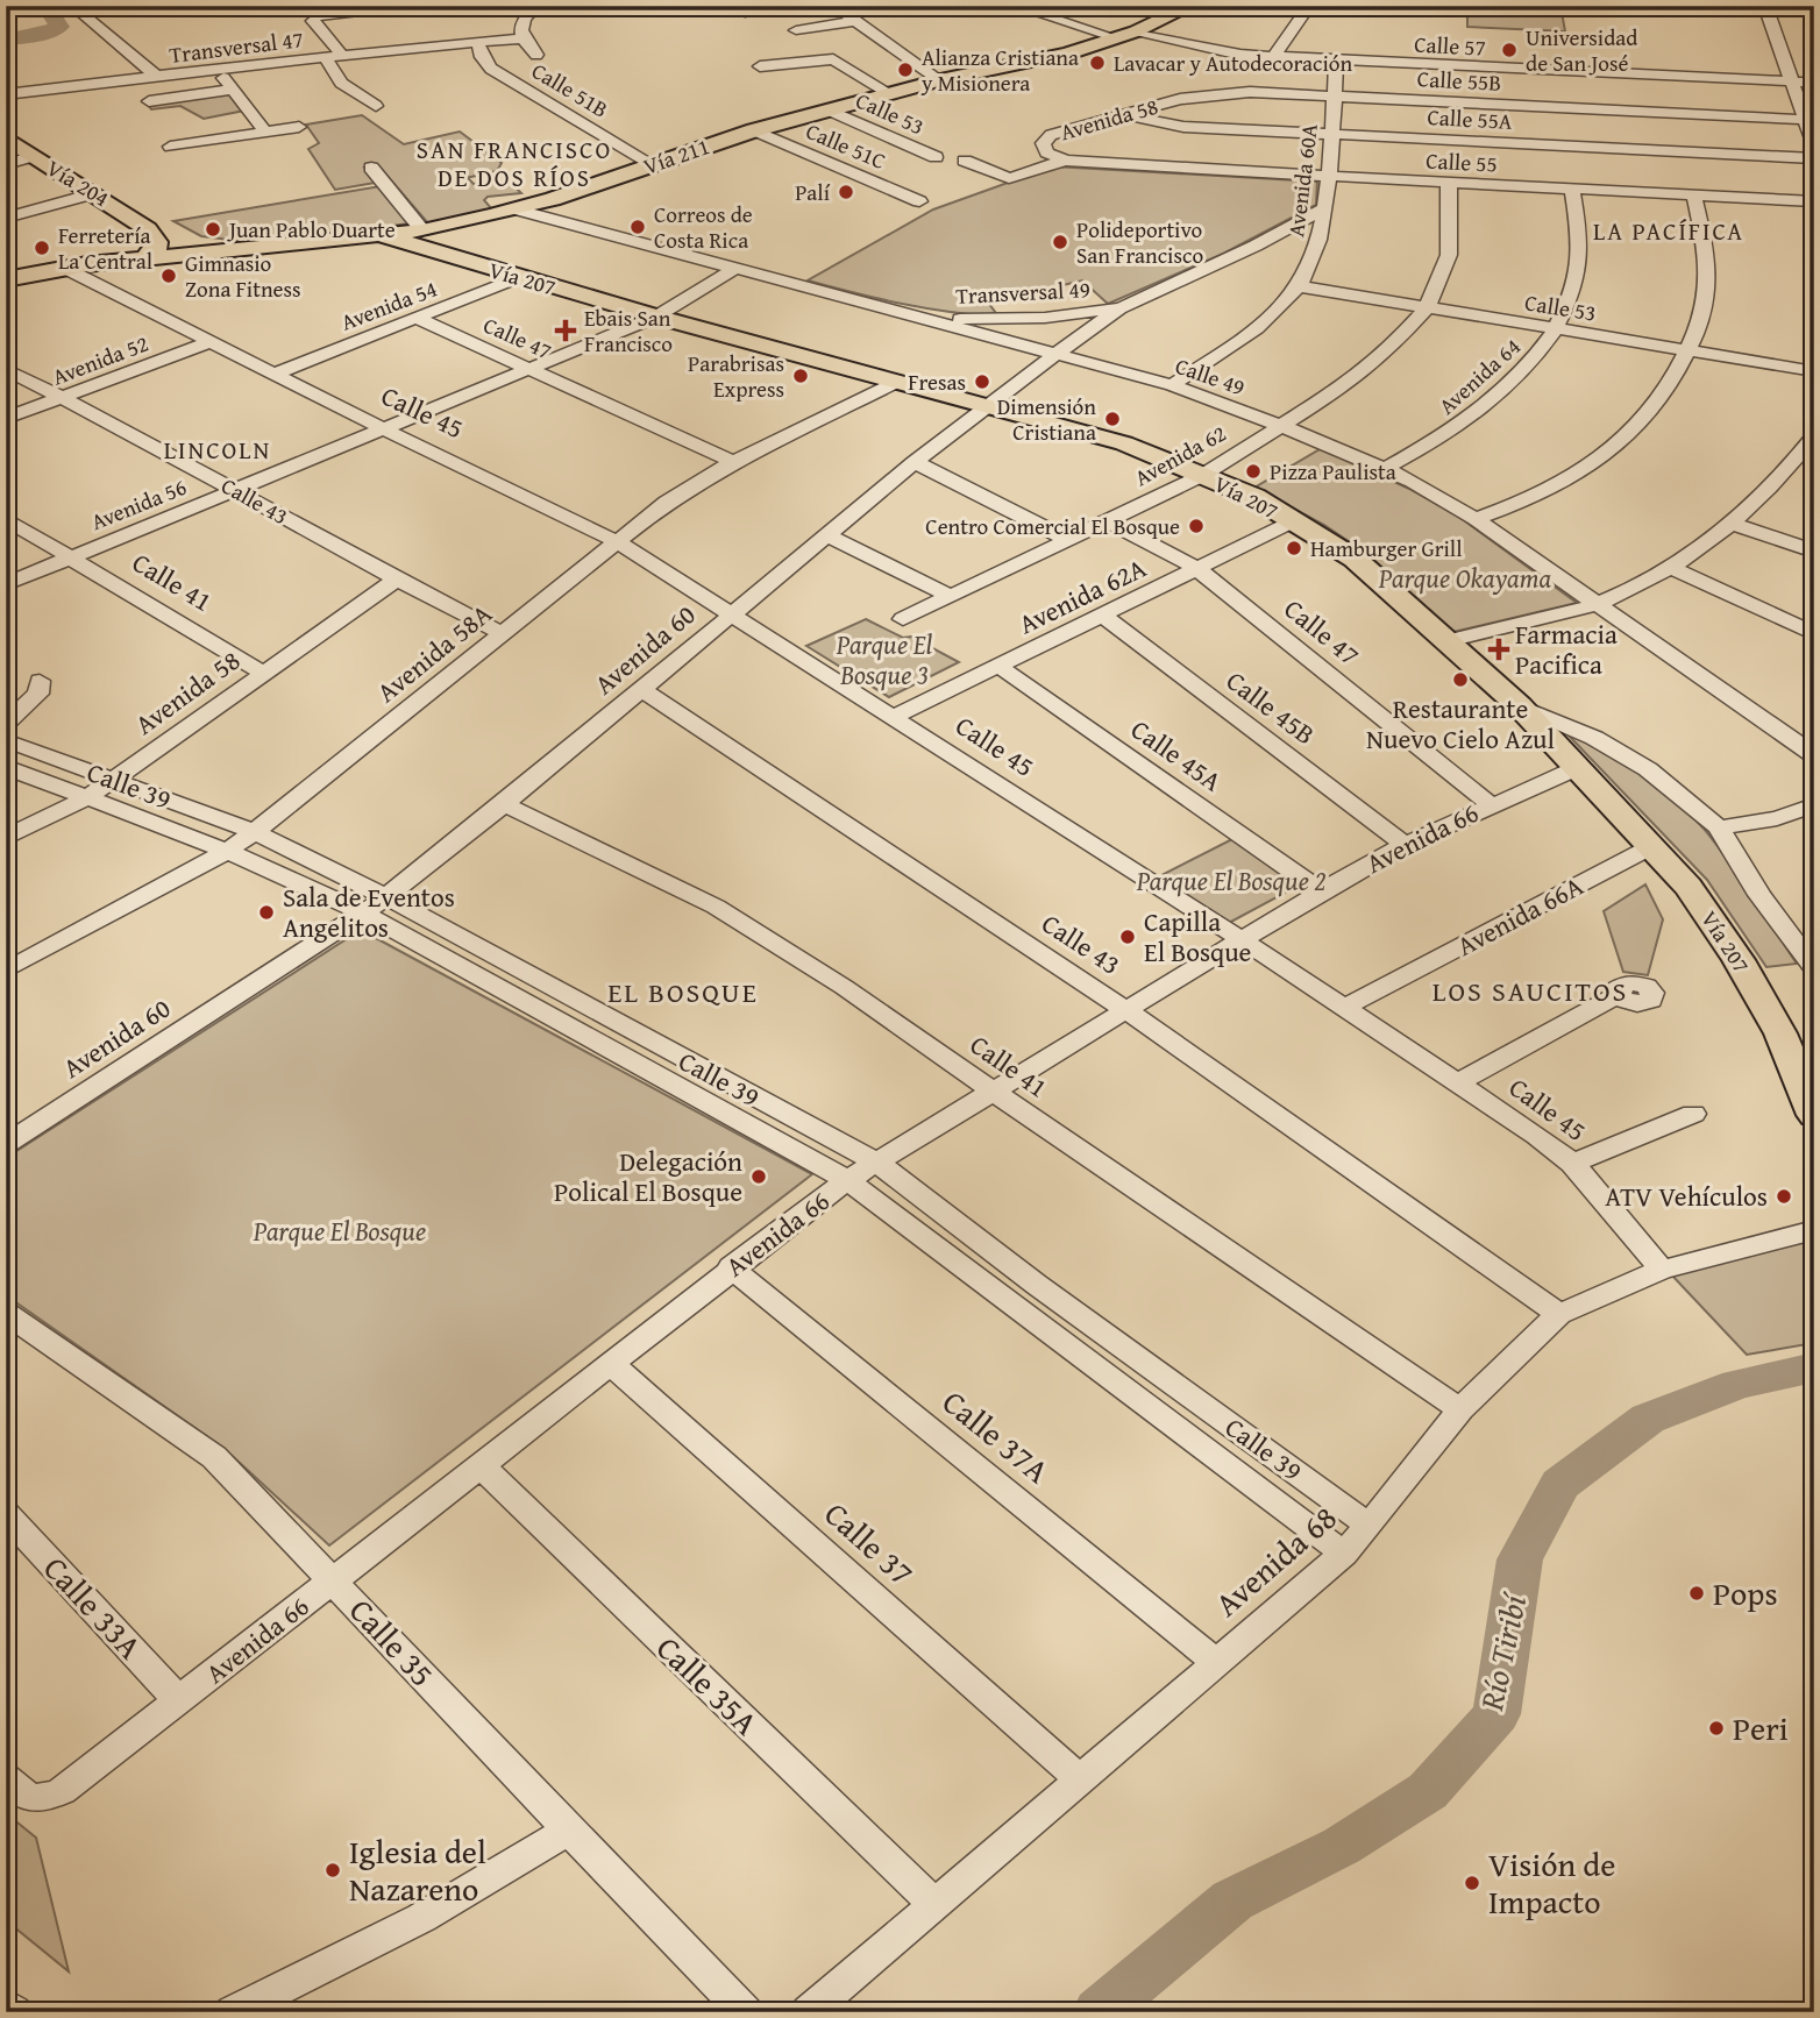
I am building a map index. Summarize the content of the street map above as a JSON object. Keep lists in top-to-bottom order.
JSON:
{
  "streets": {
    "main road": ["Vía 211", "Vía 204", "Vía 207"],
    "street": [
      "Calle 57",
      "Transversal 47",
      "Calle 55B",
      "Calle 51B",
      "Calle 53",
      "Avenida 58",
      "Calle 55A",
      "Calle 51C",
      "Calle 55",
      "Avenida 60A",
      "Transversal 49",
      "Avenida 54",
      "Calle 47",
      "Avenida 52",
      "Calle 49",
      "Avenida 64",
      "Calle 45",
      "Avenida 62",
      "Calle 43",
      "Avenida 56",
      "Calle 41",
      "Avenida 62A",
      "Avenida 60",
      "Avenida 58A",
      "Calle 45B",
      "Calle 45A",
      "Calle 39",
      "Avenida 66",
      "Avenida 66A",
      "Calle 37A",
      "Calle 37",
      "Avenida 68",
      "Calle 33A",
      "Calle 35",
      "Calle 35A"
    ]
  },
  "crossings": [
    ["Calle 57", "Vía 211"],
    ["Calle 57", "Avenida 60A"],
    ["Transversal 47", "Calle 51B"],
    ["Calle 55B", "Avenida 58"],
    ["Calle 55B", "Avenida 60A"],
    ["Calle 51B", "Vía 211"],
    ["Calle 53", "Vía 211"],
    ["Calle 53", "Avenida 60A"],
    ["Calle 53", "Avenida 64"],
    ["Calle 53", "Avenida 62"],
    ["Avenida 58", "Calle 55A"],
    ["Avenida 58", "Calle 55"],
    ["Avenida 58", "Calle 43"],
    ["Avenida 58", "Calle 41"],
    ["Avenida 58", "Calle 39"],
    ["Calle 55A", "Avenida 60A"],
    ["Calle 51C", "Vía 211"],
    ["Vía 211", "Vía 207"],
    ["Vía 211", "Calle 49"],
    ["Calle 55", "Avenida 60A"],
    ["Calle 55", "Avenida 64"],
    ["Calle 55", "Avenida 62"],
    ["Avenida 60A", "Calle 49"],
    ["Avenida 60A", "Avenida 60"],
    ["Vía 207", "Avenida 54"],
    ["Vía 207", "Avenida 62"],
    ["Vía 207", "Avenida 56"],
    ["Vía 207", "Avenida 62A"],
    ["Vía 207", "Avenida 60"],
    ["Vía 207", "Avenida 58A"],
    ["Vía 207", "Avenida 66"],
    ["Vía 207", "Avenida 66A"],
    ["Transversal 49", "Calle 49"],
    ["Transversal 49", "Avenida 60"],
    ["Avenida 54", "Calle 47"],
    ["Avenida 54", "Calle 45"],
    ["Calle 47", "Avenida 62"],
    ["Calle 47", "Avenida 56"],
    ["Calle 47", "Avenida 62A"],
    ["Calle 47", "Avenida 58A"],
    ["Calle 47", "Avenida 66"],
    ["Avenida 52", "Calle 45"],
    ["Avenida 52", "Calle 43"],
    ["Calle 49", "Avenida 64"],
    ["Calle 49", "Avenida 62"],
    ["Calle 49", "Avenida 56"],
    ["Calle 49", "Avenida 60"],
    ["Calle 45", "Avenida 56"],
    ["Calle 45", "Avenida 62A"],
    ["Calle 45", "Avenida 60"],
    ["Calle 45", "Avenida 58A"],
    ["Calle 45", "Avenida 66"],
    ["Calle 45", "Avenida 66A"],
    ["Calle 45", "Avenida 68"],
    ["Calle 43", "Avenida 56"],
    ["Calle 43", "Avenida 60"],
    ["Calle 43", "Avenida 58A"],
    ["Calle 43", "Avenida 66"],
    ["Calle 43", "Avenida 68"],
    ["Avenida 56", "Calle 41"],
    ["Calle 41", "Avenida 60"],
    ["Calle 41", "Avenida 66"],
    ["Calle 41", "Avenida 68"],
    ["Avenida 62A", "Calle 45B"],
    ["Avenida 62A", "Calle 45A"],
    ["Avenida 60", "Calle 39"],
    ["Avenida 58A", "Calle 39"],
    ["Calle 45B", "Avenida 66"],
    ["Calle 45A", "Avenida 66"],
    ["Calle 39", "Avenida 66"],
    ["Calle 39", "Avenida 68"],
    ["Avenida 66", "Calle 37A"],
    ["Avenida 66", "Calle 37"],
    ["Avenida 66", "Calle 33A"],
    ["Avenida 66", "Calle 35"],
    ["Avenida 66", "Calle 35A"],
    ["Calle 37A", "Avenida 68"],
    ["Calle 37", "Avenida 68"],
    ["Avenida 68", "Calle 35A"]
  ],
  "districts": [
    "SAN FRANCISCO DE DOS RÍOS",
    "LA PACÍFICA",
    "LINCOLN",
    "LOS SAUCITOS",
    "EL BOSQUE"
  ],
  "water": ["Río Tiribí"],
  "parks": [
    "Parque Okayama",
    "Parque El Bosque 3",
    "Parque El Bosque 2",
    "Parque El Bosque"
  ],
  "places": {
    "other": [
      "Universidad de San José",
      "Lavacar y Autodecoración",
      "Alianza Cristiana y Misionera",
      "Palí",
      "Correos de Costa Rica",
      "Juan Pablo Duarte",
      "Polideportivo San Francisco",
      "Ferretería La Central",
      "Gimnasio Zona Fitness",
      "Parabrisas Express",
      "Fresas",
      "Dimensión Cristiana",
      "Pizza Paulista",
      "Centro Comercial El Bosque",
      "Hamburger Grill",
      "Restaurante Nuevo Cielo Azul",
      "Sala de Eventos Angelitos",
      "Capilla El Bosque",
      "Delegación Polical El Bosque",
      "ATV Vehículos",
      "Pops",
      "Peri",
      "Iglesia del Nazareno",
      "Visión de Impacto"
    ],
    "health": ["Ebais San Francisco", "Farmacia Pacifica"]
  }
}
